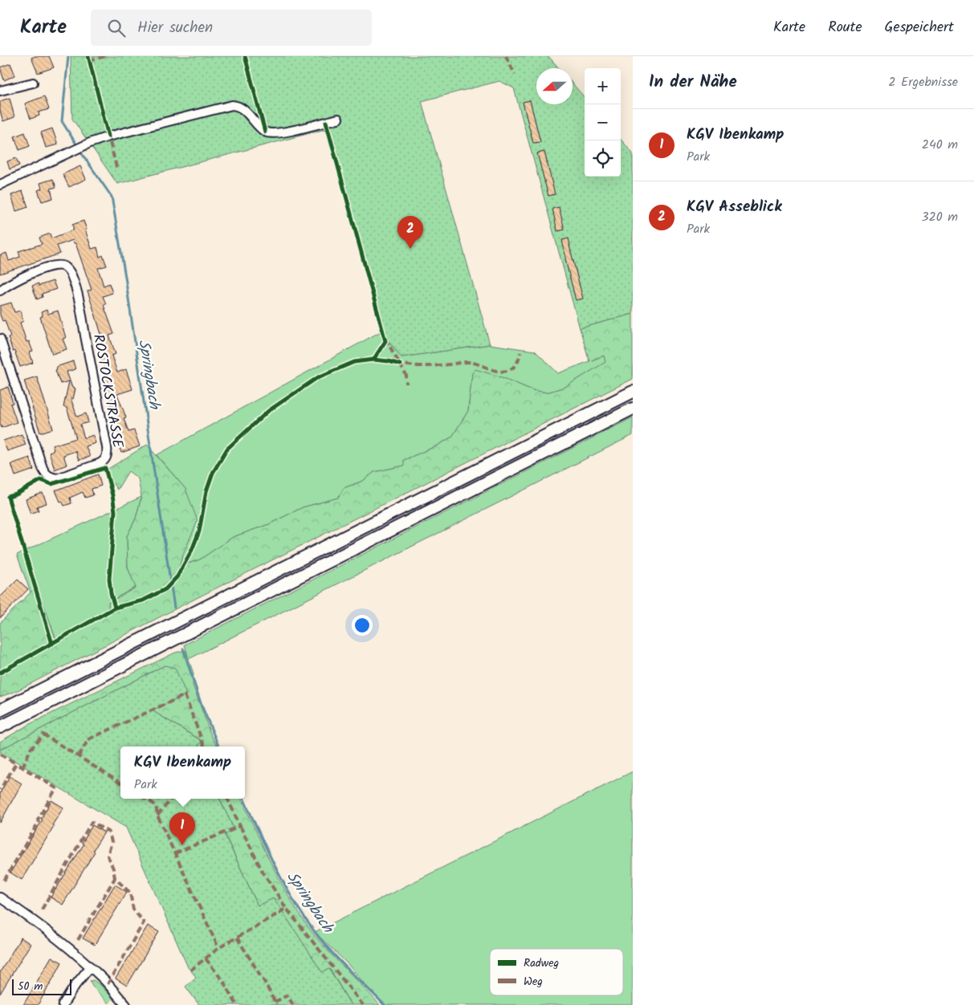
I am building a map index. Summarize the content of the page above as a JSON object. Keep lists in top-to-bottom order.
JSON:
{
  "streets": {
    "street": ["ROSTOCKSTRASSE"]
  },
  "water": ["Springbach"],
  "legend": ["Radweg", "Weg"],
  "scale_bar": "50 m",
  "north": "left",
  "page": {
    "header": "Karte",
    "search": "Hier suchen",
    "nav": ["Karte", "Route", "Gespeichert"],
    "heading": ["In der Nähe", "2 Ergebnisse"],
    "map_buttons": ["+", "−"],
    "list": [
      {
        "mark": "1",
        "name": "KGV Ibenkamp",
        "note": "Park",
        "value": "240 m"
      },
      {
        "mark": "2",
        "name": "KGV Asseblick",
        "note": "Park",
        "value": "320 m"
      }
    ],
    "pins": ["2", "1"],
    "popup": ["KGV Ibenkamp", "Park"],
    "scale": "50 m"
  }
}
